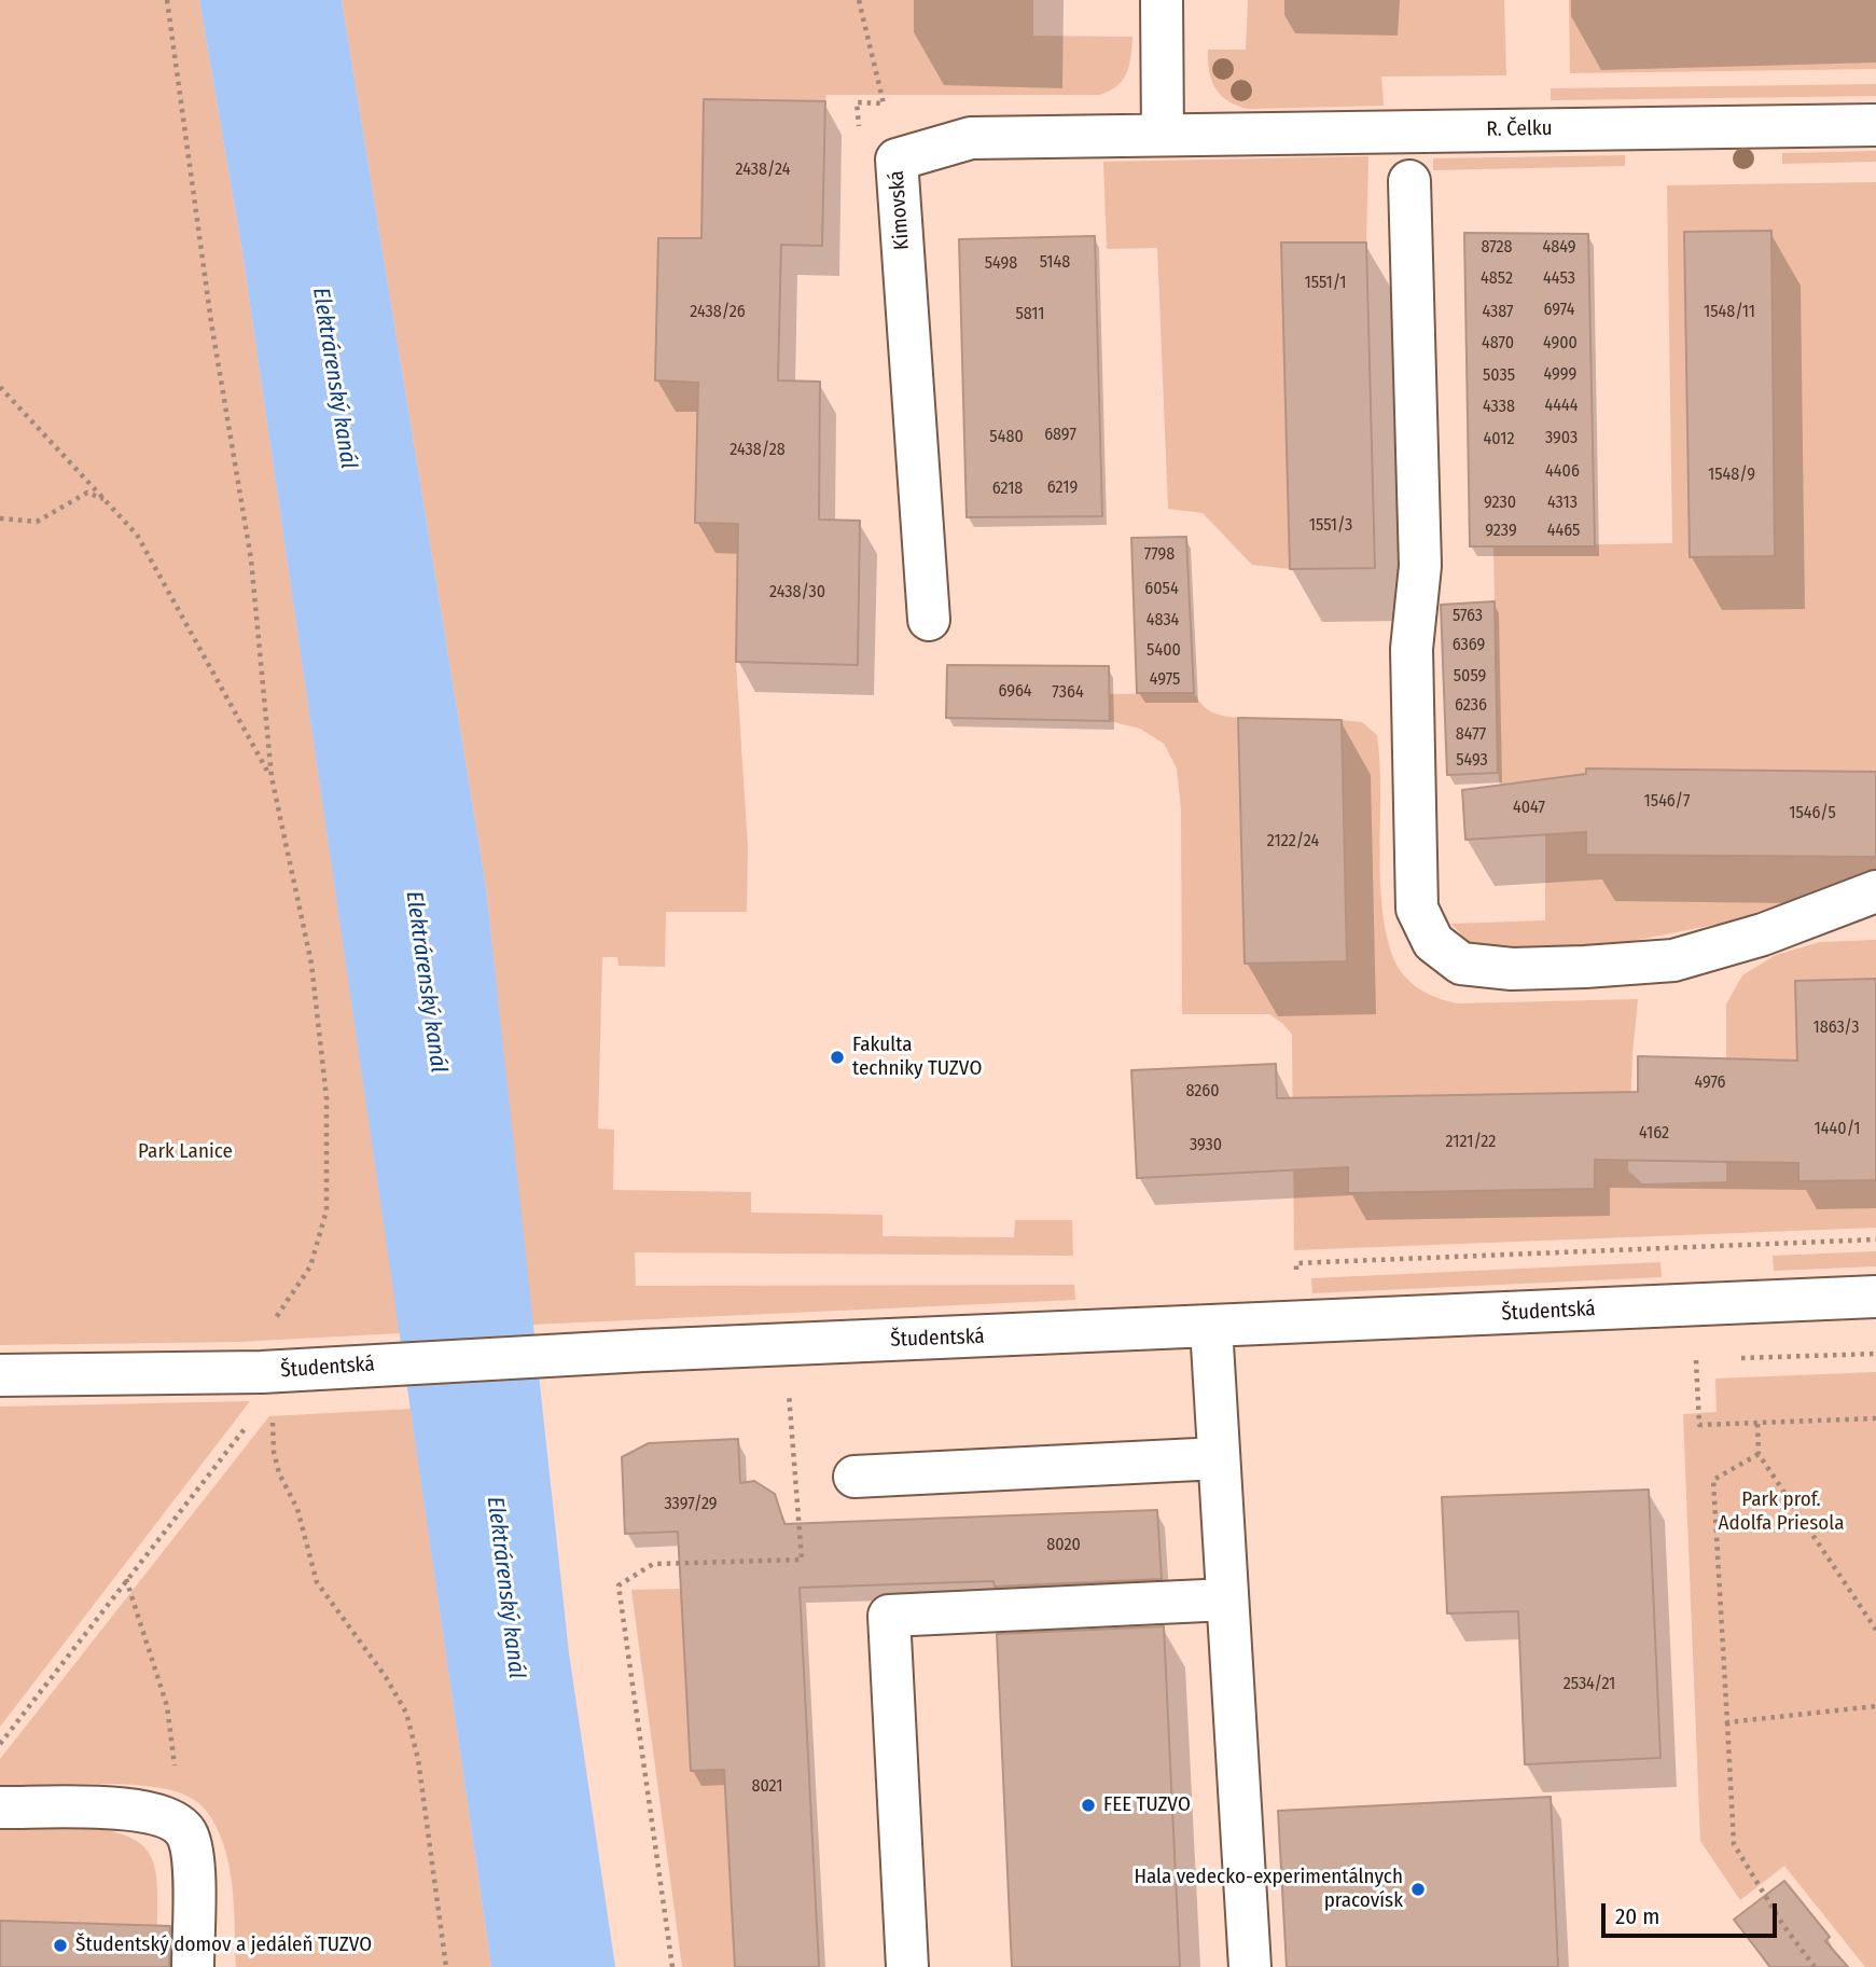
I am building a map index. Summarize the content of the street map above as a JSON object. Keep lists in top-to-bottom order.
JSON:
{
  "streets": {
    "street": ["R. Čelku", "Kimovská", "Študentská"]
  },
  "crossings": [
    ["R. Čelku", "Kimovská"]
  ],
  "water": ["Elektrárenský kanál"],
  "parks": ["Park Lanice", "Park prof. Adolfa Priesola"],
  "places": [
    "Fakulta techniky TUZVO",
    "FEE TUZVO",
    "Hala vedecko-experimentálnych pracovísk",
    "Študentský domov a jedáleň TUZVO"
  ],
  "house_numbers": [
    "2438/24",
    "8728",
    "4849",
    "5148",
    "5498",
    "4852",
    "4453",
    "1551/1",
    "6974",
    "2438/26",
    "4387",
    "1548/11",
    "5811",
    "4870",
    "4900",
    "4999",
    "5035",
    "4444",
    "4338",
    "6897",
    "5480",
    "3903",
    "4012",
    "2438/28",
    "4406",
    "1548/9",
    "6219",
    "6218",
    "9230",
    "4313",
    "1551/3",
    "9239",
    "4465",
    "7798",
    "6054",
    "2438/30",
    "5763",
    "4834",
    "6369",
    "5400",
    "5059",
    "4975",
    "6964",
    "7364",
    "6236",
    "8477",
    "5493",
    "1546/7",
    "4047",
    "1546/5",
    "2122/24",
    "1863/3",
    "4976",
    "8260",
    "1440/1",
    "4162",
    "2121/22",
    "3930",
    "3397/29",
    "8020",
    "2534/21",
    "8021"
  ],
  "scale_bar": "20 m"
}
